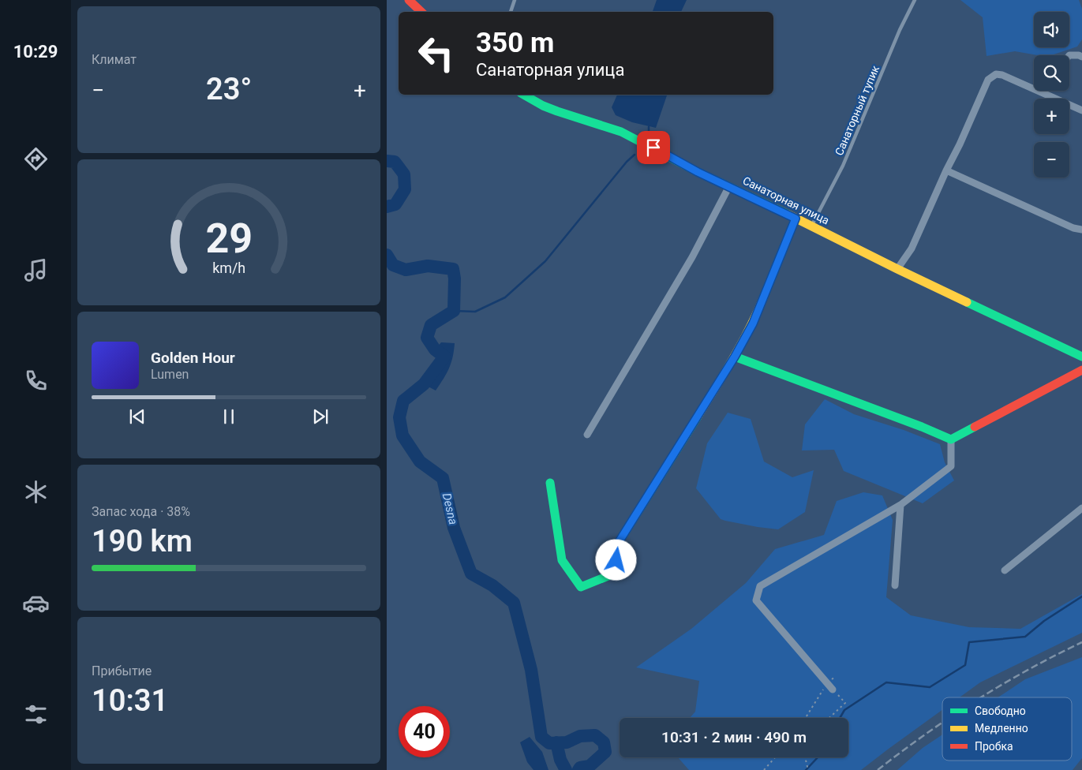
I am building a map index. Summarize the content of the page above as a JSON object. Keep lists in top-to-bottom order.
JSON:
{
  "streets": {
    "street": ["Санаторная улица"],
    "lane": ["Санаторный тупик"]
  },
  "crossings": [
    ["Санаторный тупик", "Санаторная улица"]
  ],
  "water": ["Desna"],
  "legend": ["Свободно", "Медленно", "Пробка"],
  "page": {
    "tabs": "10:29",
    "tile": [
      "Климат",
      ["Запас хода · 38%", "190 km"],
      ["Прибытие", "10:31"]
    ],
    "map_buttons": ["+", "−"],
    "turn": ["350 m", "Санаторная улица"],
    "heat": ["−", "23°", "+"],
    "song": ["Golden Hour", "Lumen"],
    "limit": "40",
    "trip": "10:31 · 2 мин · 490 m",
    "gauge": ["29", "km/h"]
  }
}
